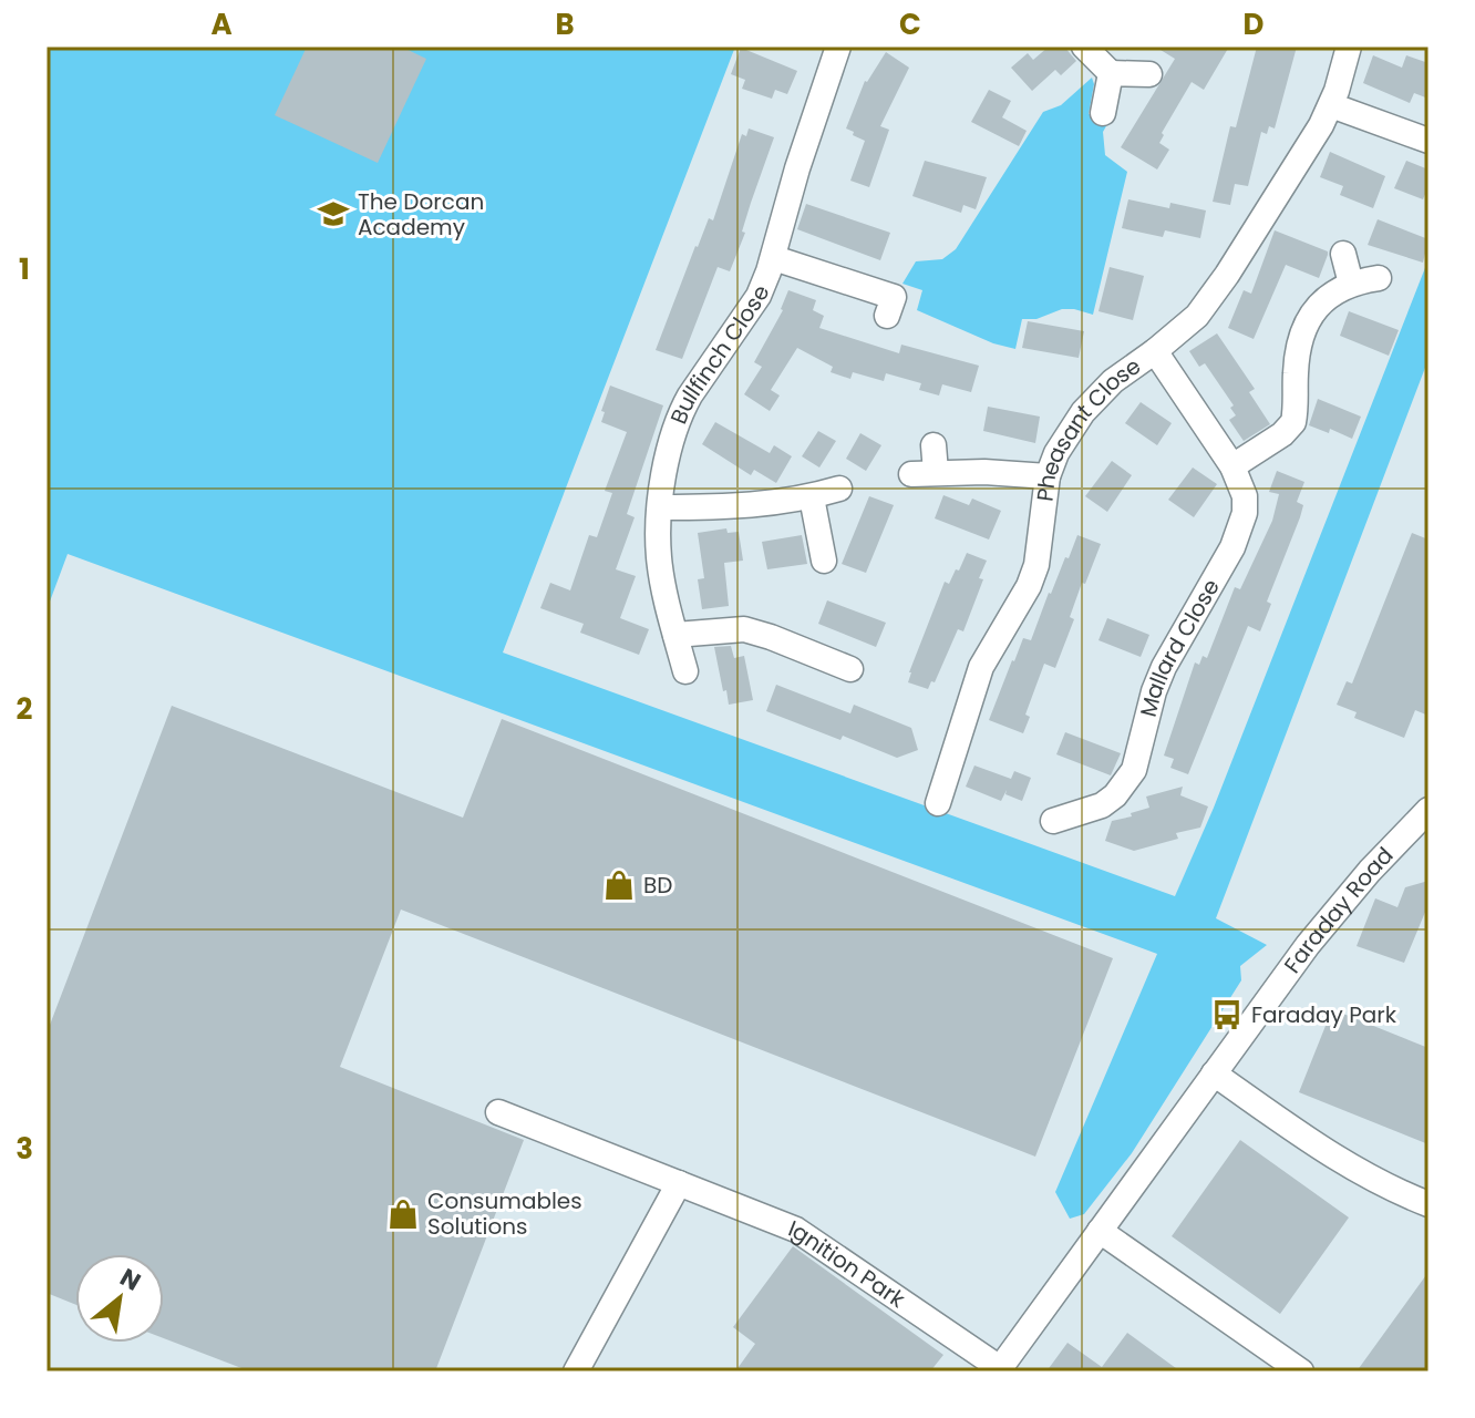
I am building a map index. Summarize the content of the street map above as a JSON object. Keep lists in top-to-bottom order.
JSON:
{
  "streets": {
    "street": [
      "Bullfinch Close",
      "Pheasant Close",
      "Mallard Close",
      "Faraday Road",
      "Ignition Park"
    ]
  },
  "crossings": [
    ["Pheasant Close", "Mallard Close"],
    ["Faraday Road", "Ignition Park"]
  ],
  "places": {
    "school or university": ["The Dorcan Academy"],
    "shop": ["BD", "Consumables Solutions"],
    "bus stop": ["Faraday Park"]
  },
  "north": "top right",
  "grid": {
    "columns": [
      "A",
      "B",
      "C",
      "D"
    ],
    "rows": ["1", "2", "3"]
  }
}
